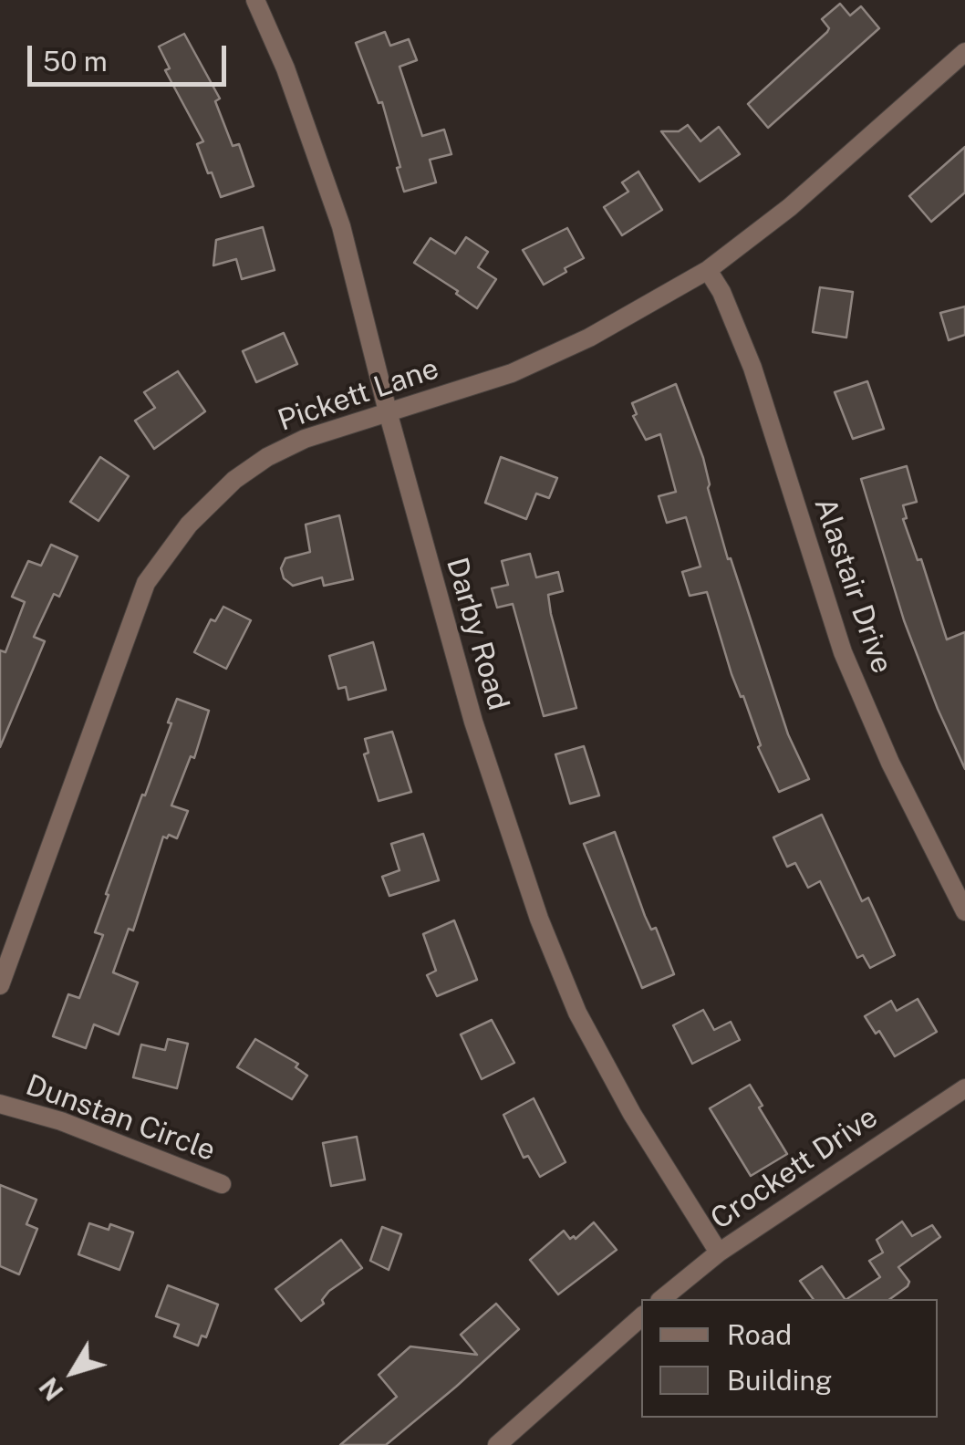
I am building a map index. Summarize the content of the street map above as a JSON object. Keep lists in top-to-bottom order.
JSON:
{
  "streets": {
    "street": [
      "Pickett Lane",
      "Alastair Drive",
      "Darby Road",
      "Dunstan Circle",
      "Crockett Drive"
    ]
  },
  "crossings": [
    ["Pickett Lane", "Alastair Drive"],
    ["Pickett Lane", "Darby Road"],
    ["Darby Road", "Crockett Drive"]
  ],
  "legend": ["Road", "Building"],
  "scale_bar": "50 m",
  "north": "bottom left"
}
